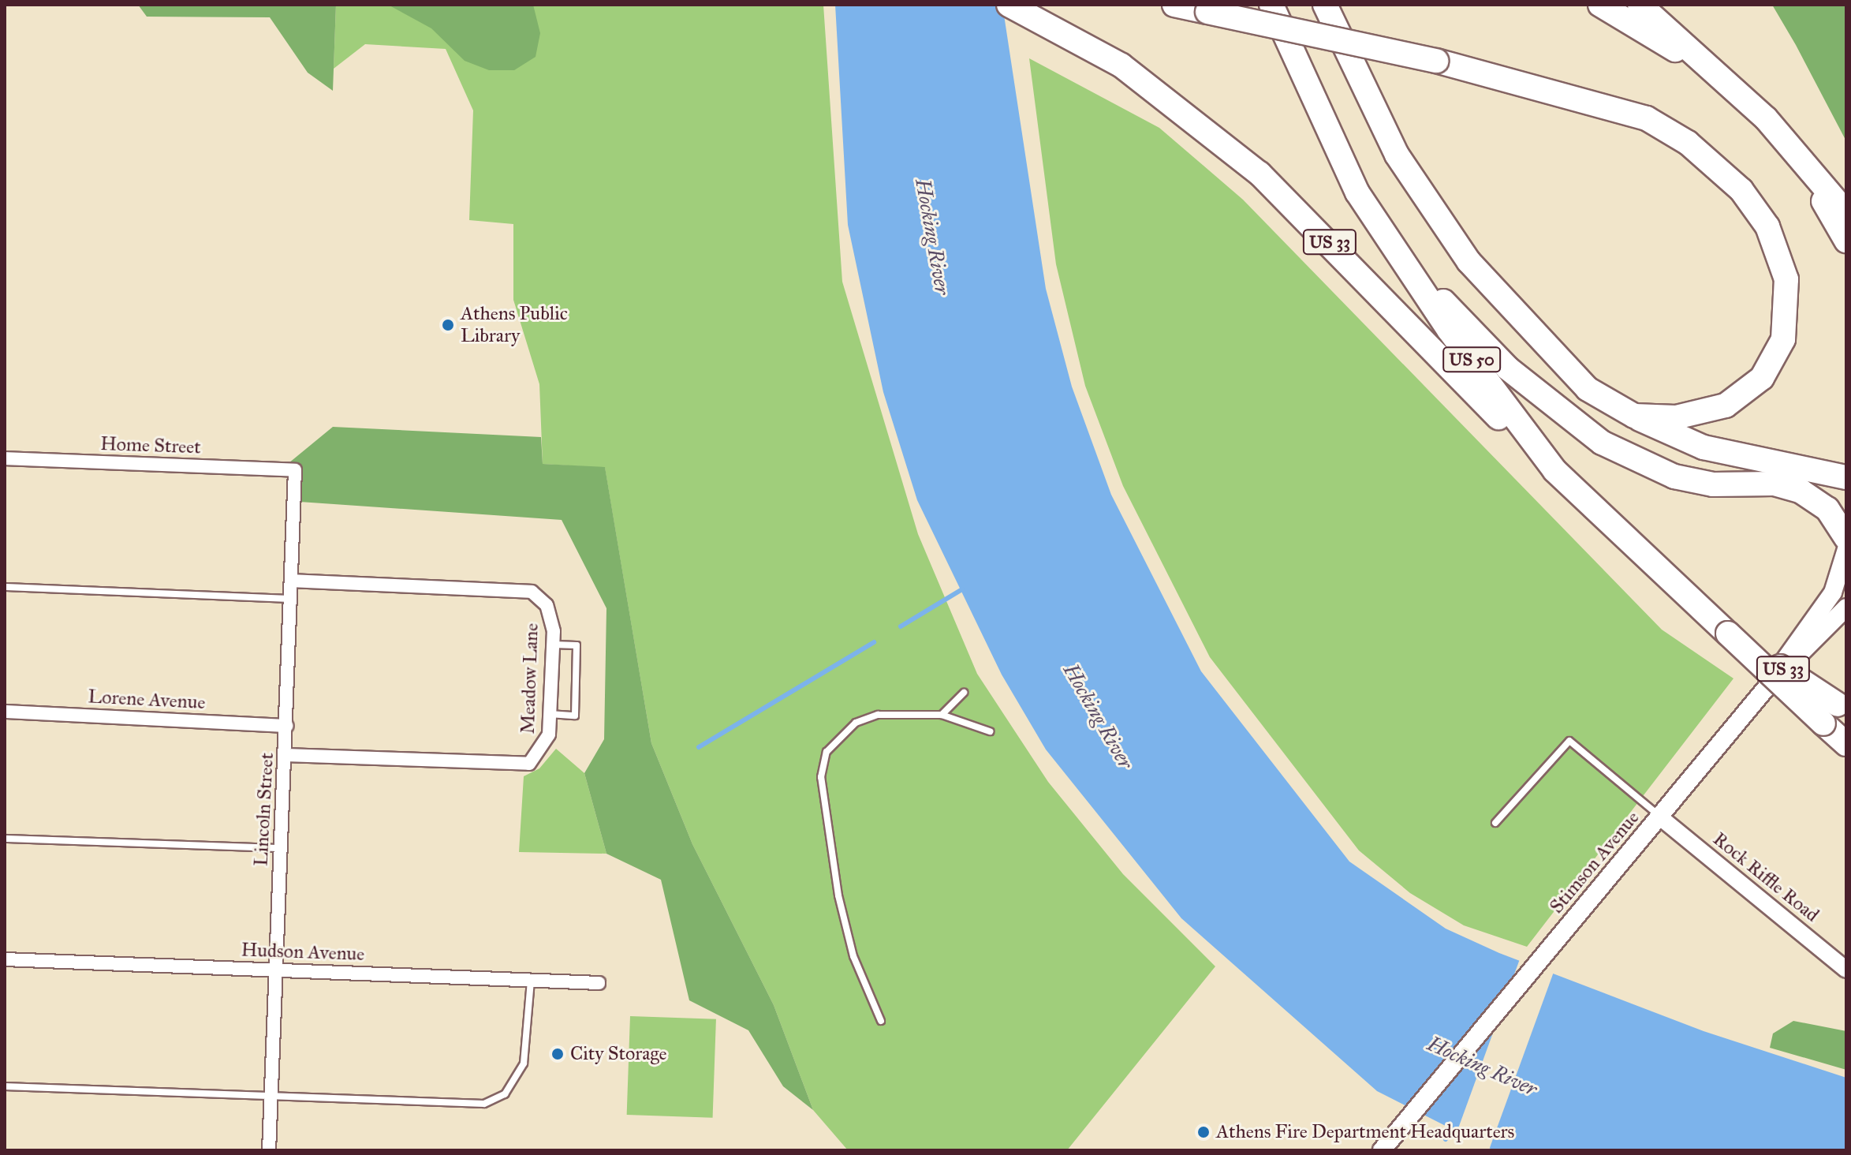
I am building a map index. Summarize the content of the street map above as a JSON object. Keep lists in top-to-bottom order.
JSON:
{
  "streets": {
    "highway": ["US 33", "US 50"],
    "main road": ["Stimson Avenue"],
    "street": [
      "Home Street",
      "Meadow Lane",
      "Lorene Avenue",
      "Lincoln Street",
      "Rock Riffle Road",
      "Hudson Avenue"
    ]
  },
  "crossings": [
    ["US 33", "US 50"],
    ["Home Street", "Lincoln Street"],
    ["Meadow Lane", "Lincoln Street"],
    ["Lorene Avenue", "Lincoln Street"],
    ["Lincoln Street", "Hudson Avenue"],
    ["Stimson Avenue", "Rock Riffle Road"]
  ],
  "water": ["Hocking River"],
  "places": ["Athens Public Library", "City Storage", "Athens Fire Department Headquarters"]
}
